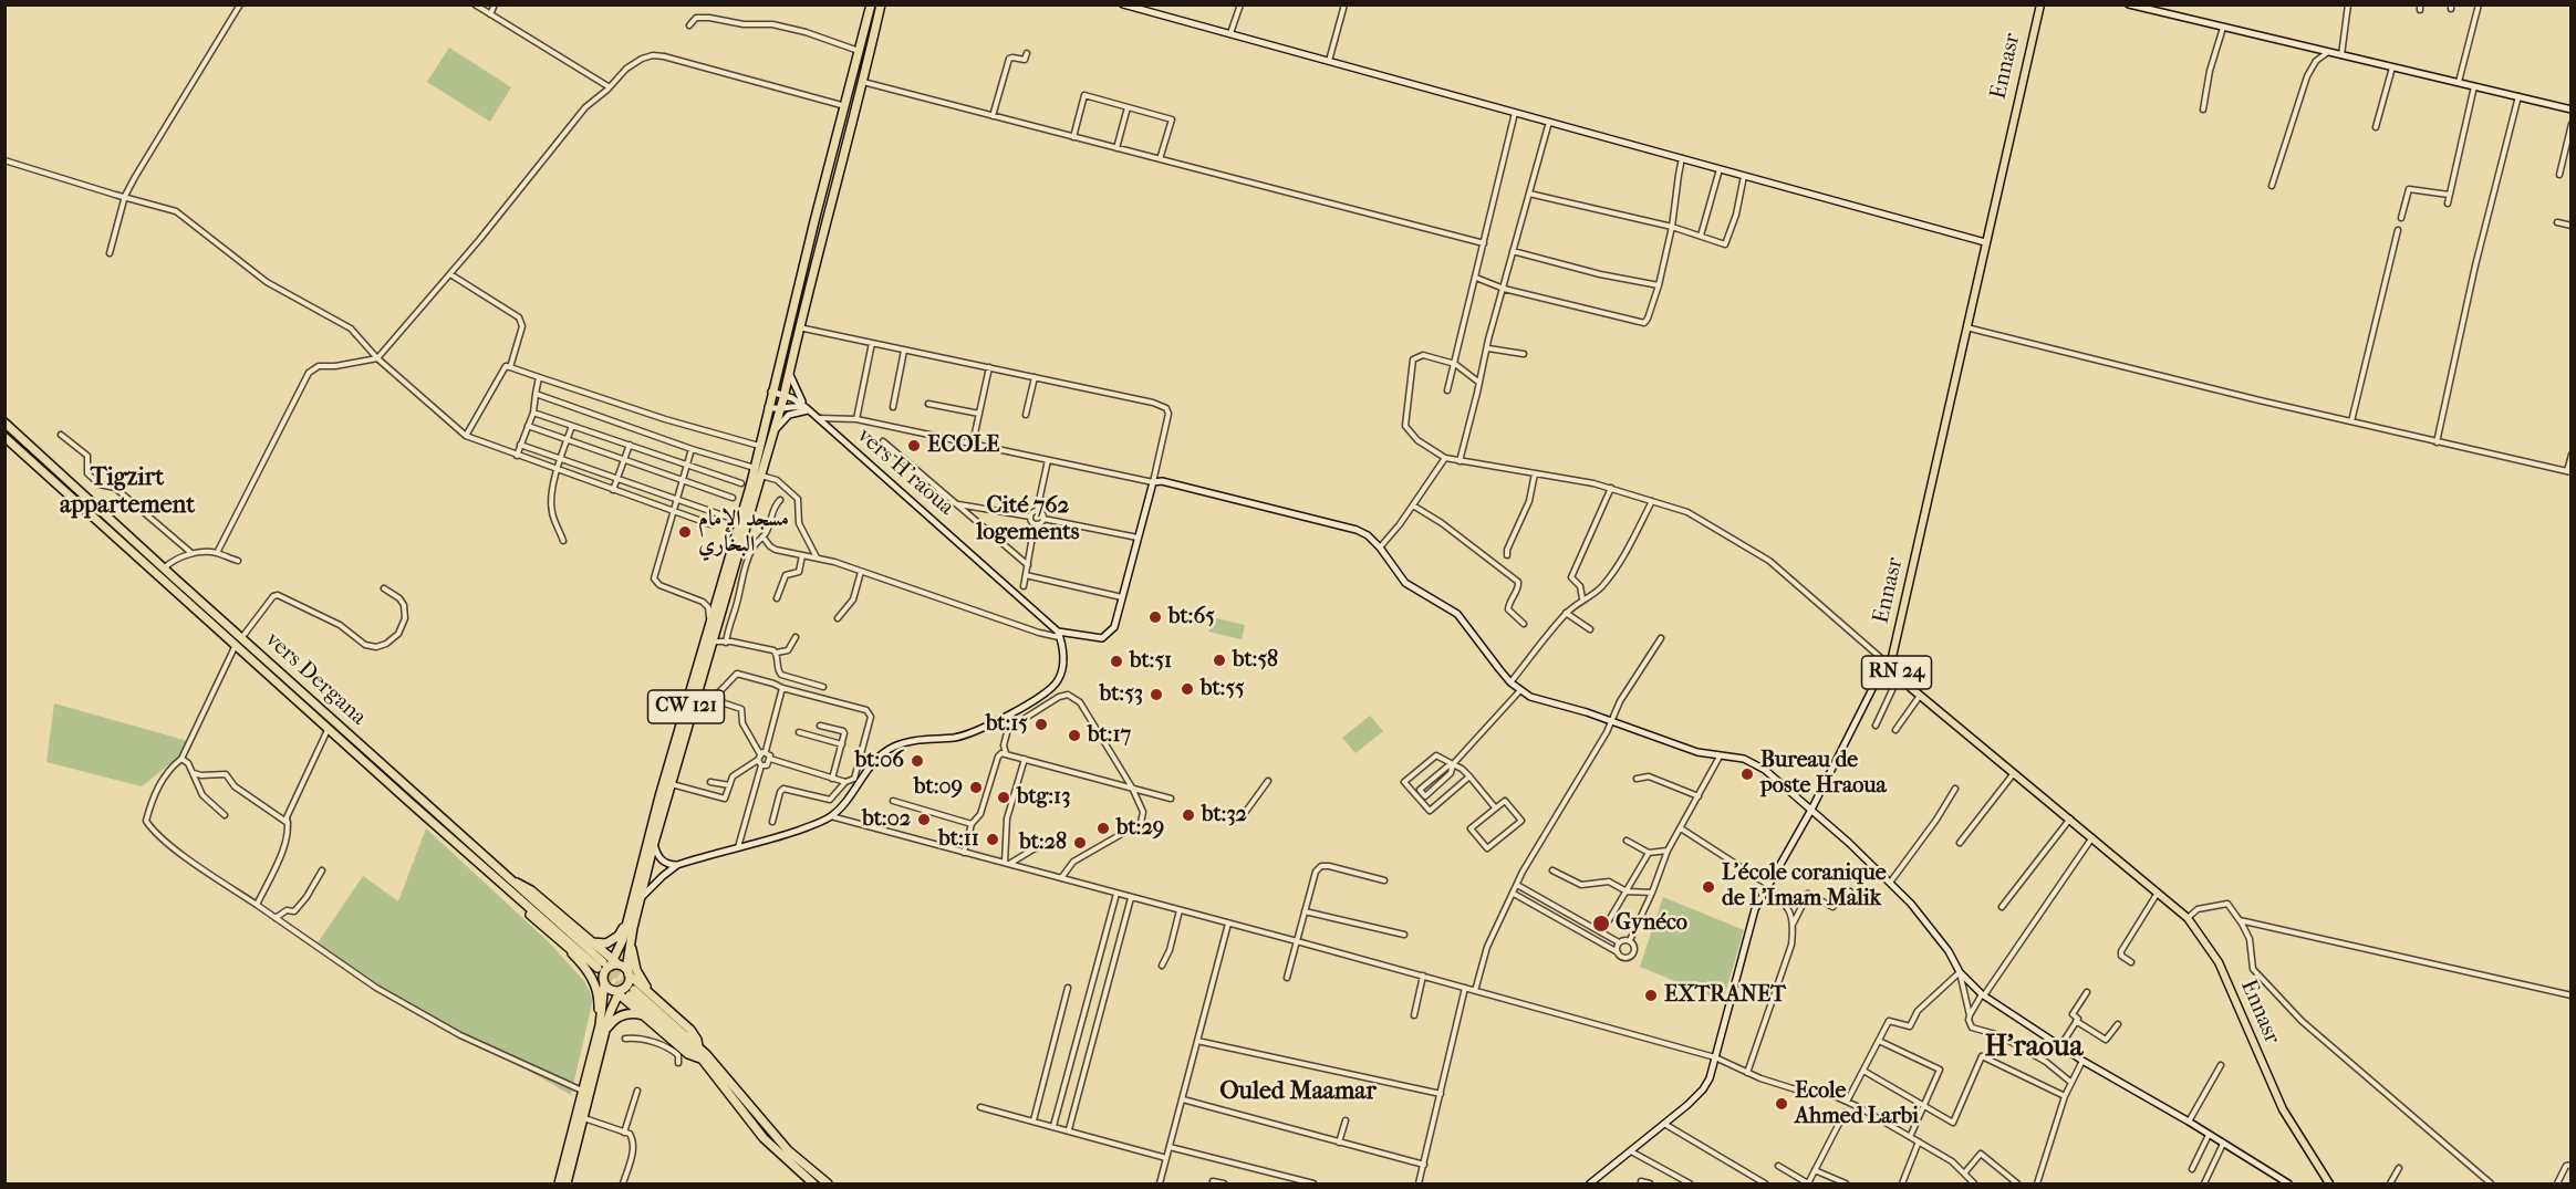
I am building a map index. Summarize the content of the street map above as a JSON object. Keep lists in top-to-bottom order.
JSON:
{
  "streets": {
    "highway": ["vers Dergana", "CW 121"],
    "main road": ["Ennasr", "RN 24"],
    "street": ["vers H'raoua"]
  },
  "crossings": [
    ["vers H'raoua", "CW 121"],
    ["vers Dergana", "CW 121"]
  ],
  "districts": [
    "Tigzirt appartement",
    "Cité 762 logements",
    "H'raoua",
    "Ouled Maamar"
  ],
  "places": [
    "ECOLE",
    "مسجد الإمام البخاري",
    "bt:65",
    "bt:58",
    "bt:51",
    "bt:55",
    "bt:53",
    "bt:15",
    "bt:17",
    "bt:06",
    "Bureau de poste Hraoua",
    "bt:09",
    "btg:13",
    "bt:32",
    "bt:02",
    "bt:29",
    "bt:11",
    "bt:28",
    "L'école coranique de L'Imam Malik",
    "Gynéco",
    "EXTRANET",
    "Ecole Ahmed Larbi"
  ]
}
